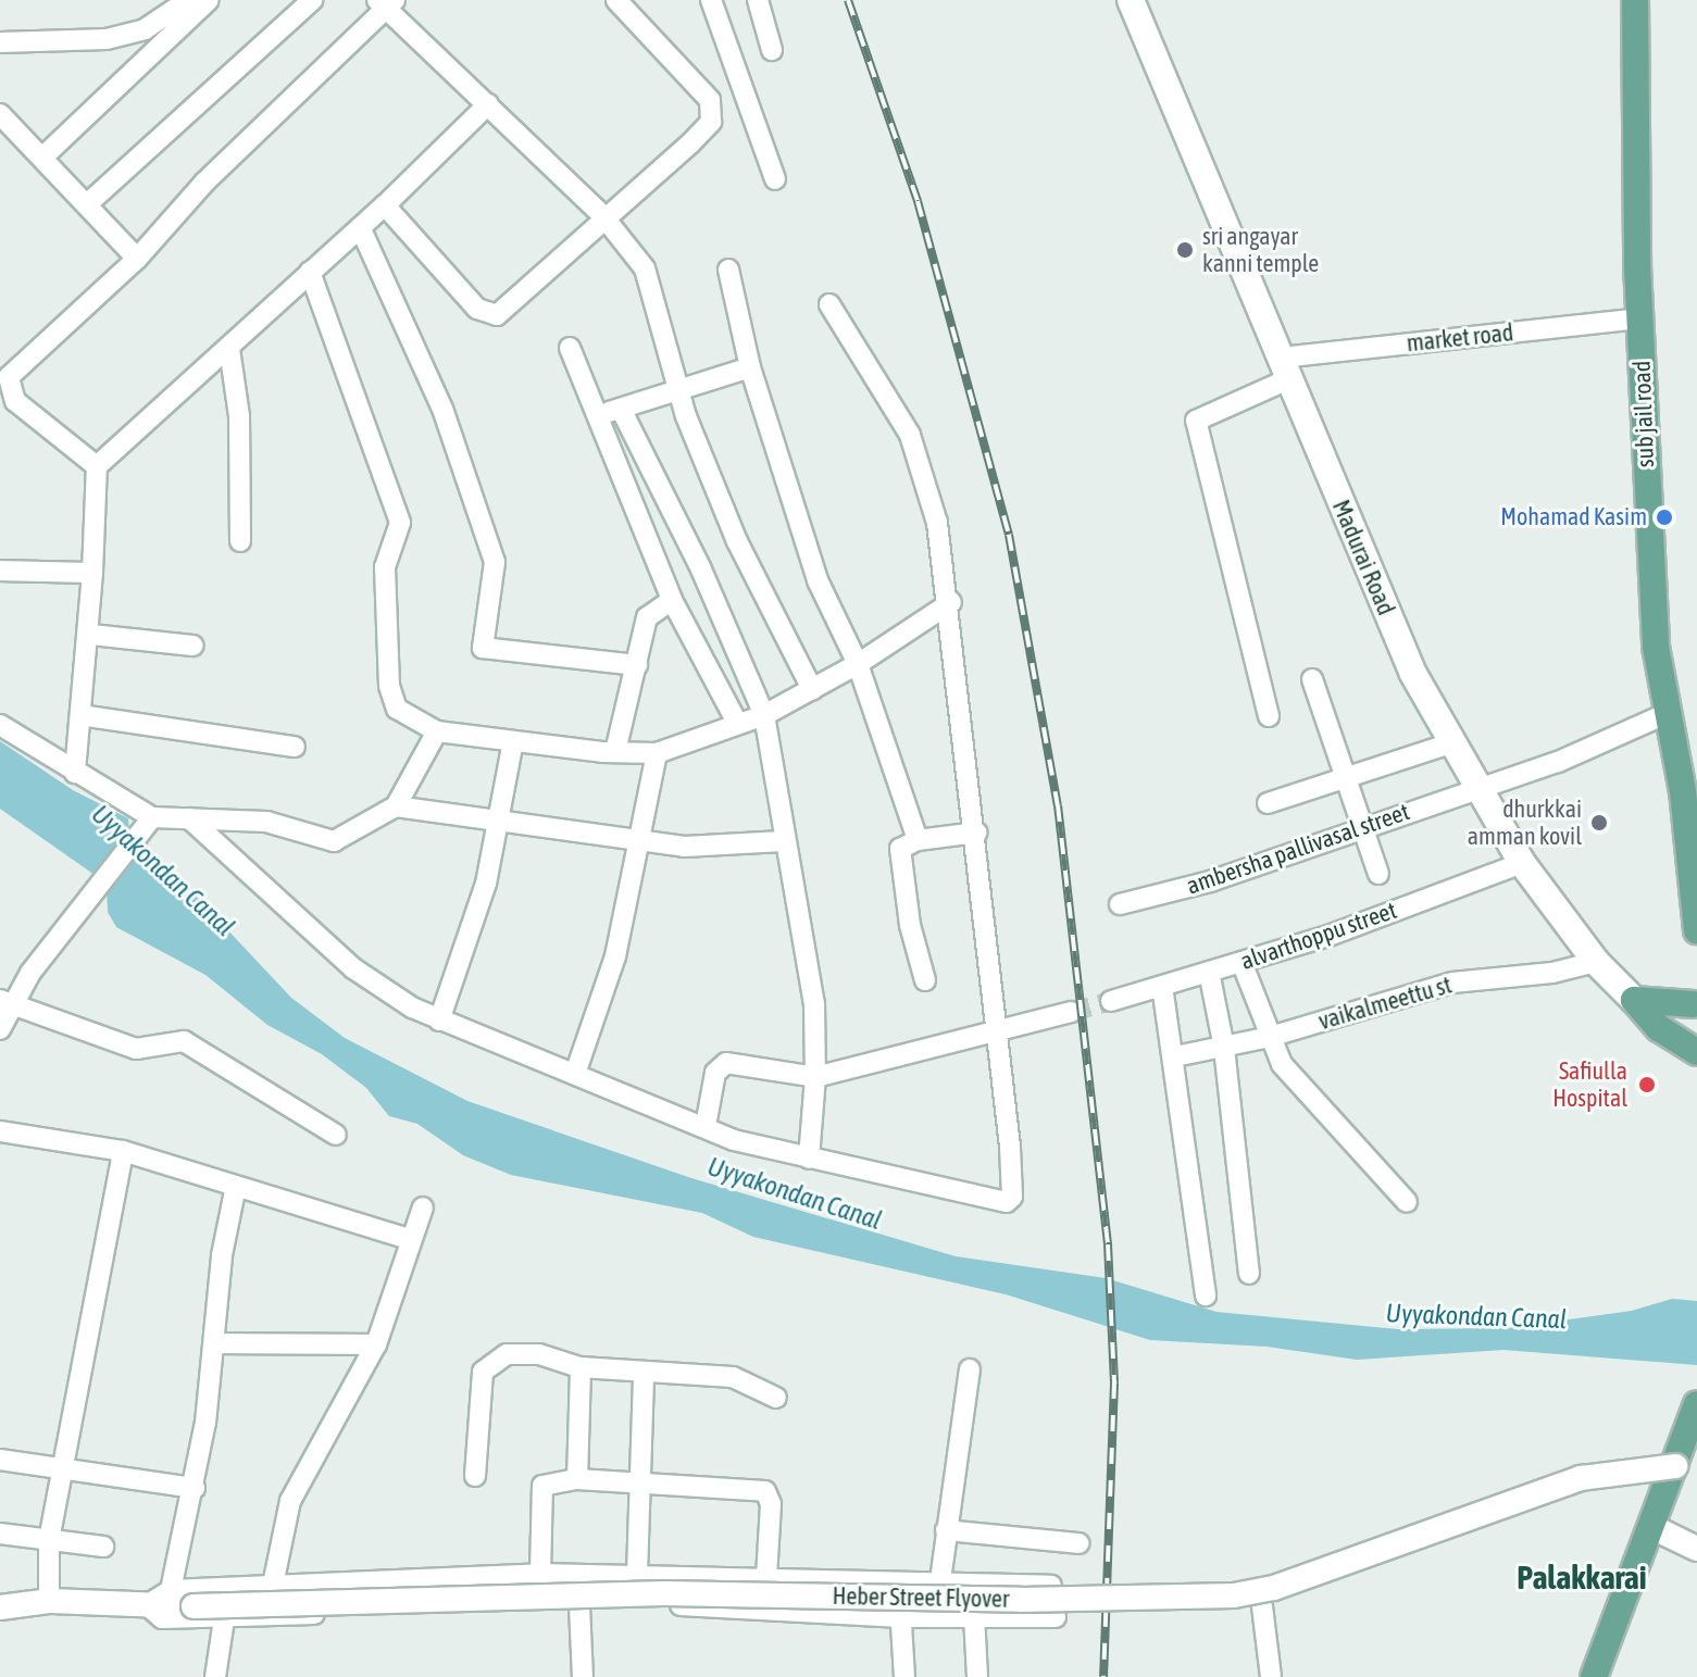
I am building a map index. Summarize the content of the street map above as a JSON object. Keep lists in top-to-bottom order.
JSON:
{
  "streets": {
    "main road": ["sub jail road", "Madurai Road"],
    "street": [
      "market road",
      "ambersha pallivasal street",
      "alvarthoppu street",
      "vaikalmeettu st",
      "Heber Street Flyover"
    ]
  },
  "crossings": [
    ["market road", "sub jail road"],
    ["market road", "Madurai Road"],
    ["sub jail road", "ambersha pallivasal street"],
    ["Madurai Road", "ambersha pallivasal street"],
    ["Madurai Road", "alvarthoppu street"],
    ["Madurai Road", "vaikalmeettu st"]
  ],
  "districts": ["Palakkarai"],
  "water": ["Uyyakondan Canal"],
  "places": [
    "sri angayar kanni temple",
    "Mohamad Kasim",
    "dhurkkai amman kovil",
    "Safiulla Hospital"
  ]
}
